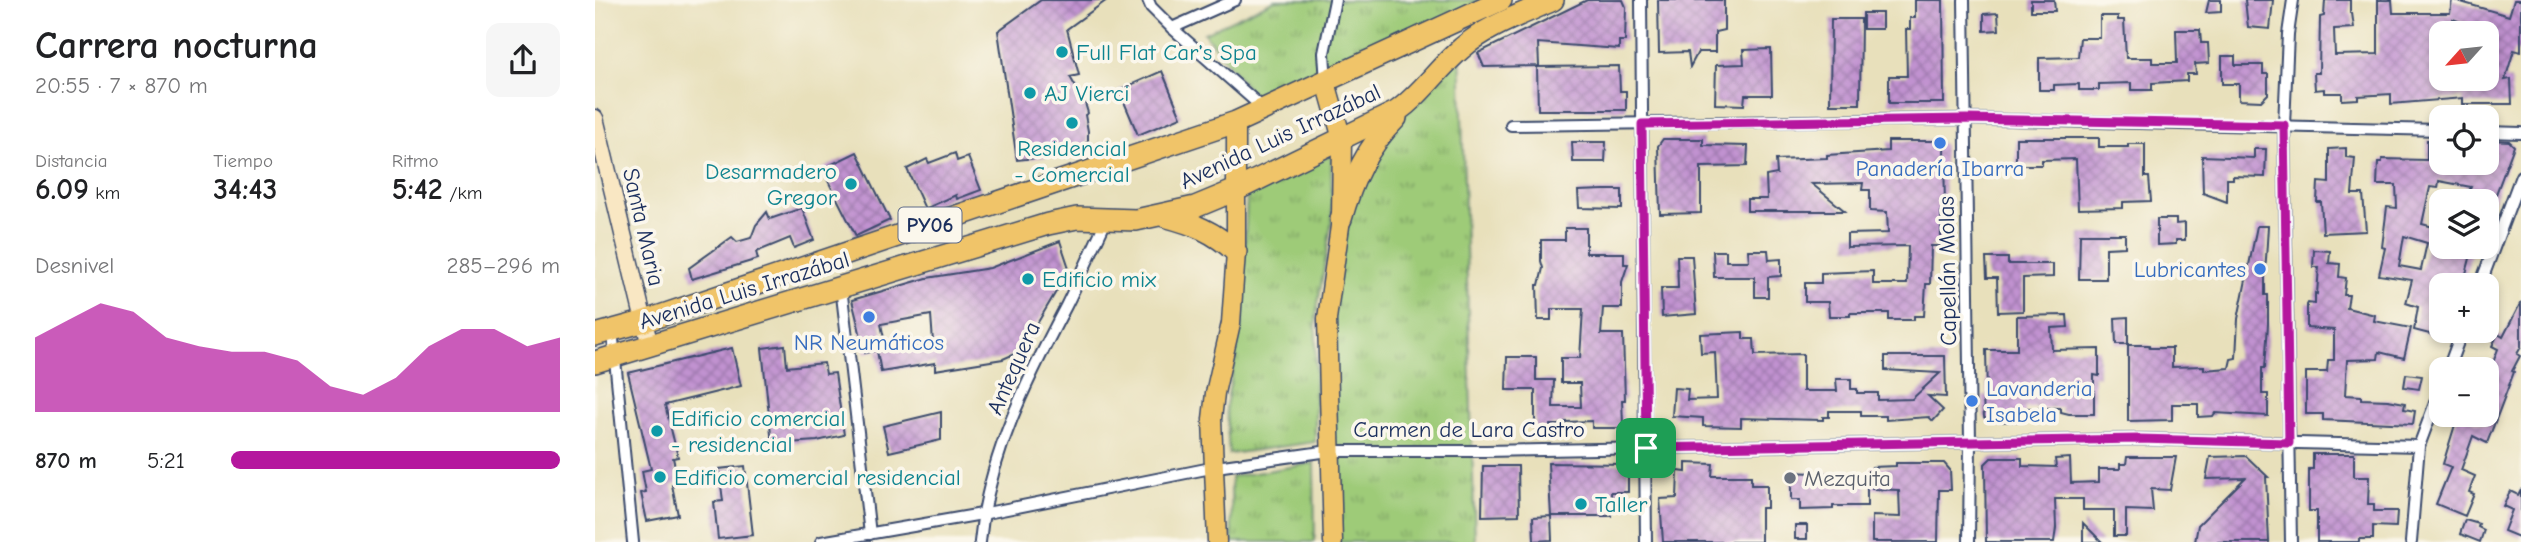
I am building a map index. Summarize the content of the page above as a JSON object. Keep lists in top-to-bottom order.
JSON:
{
  "streets": {
    "highway": ["Avenida Luis Irrazábal", "PY06"],
    "street": [
      "Santa Maria",
      "Capellán Molas",
      "Antequera",
      "Carmen de Lara Castro"
    ]
  },
  "crossings": [
    ["Avenida Luis Irrazábal", "Santa Maria"],
    ["Avenida Luis Irrazábal", "Antequera"],
    ["Capellán Molas", "Carmen de Lara Castro"],
    ["Antequera", "Carmen de Lara Castro"]
  ],
  "places": [
    "Full Flat Car's Spa",
    "AJ Vierci",
    "Residencial - Comercial",
    "Panadería Ibarra",
    "Desarmadero Gregor",
    "Lubricantes",
    "Edificio mix",
    "NR Neumáticos",
    "Lavanderia Isabela",
    "Edificio comercial - residencial",
    "Edificio comercial residencial",
    "Mezquita",
    "Taller"
  ],
  "north": "bottom left",
  "page": {
    "heading": ["Carrera nocturna", "20:55 · 7 × 870 m"],
    "map_buttons": ["+", "−"],
    "stats": [
      ["Distancia", "6.09 km"],
      ["Tiempo", "34:43"],
      ["Ritmo", "5:42 /km"]
    ],
    "chart": ["Desnivel", "285–296 m"],
    "list": [
      {
        "name": "870 m",
        "note": "5:21"
      }
    ]
  }
}
